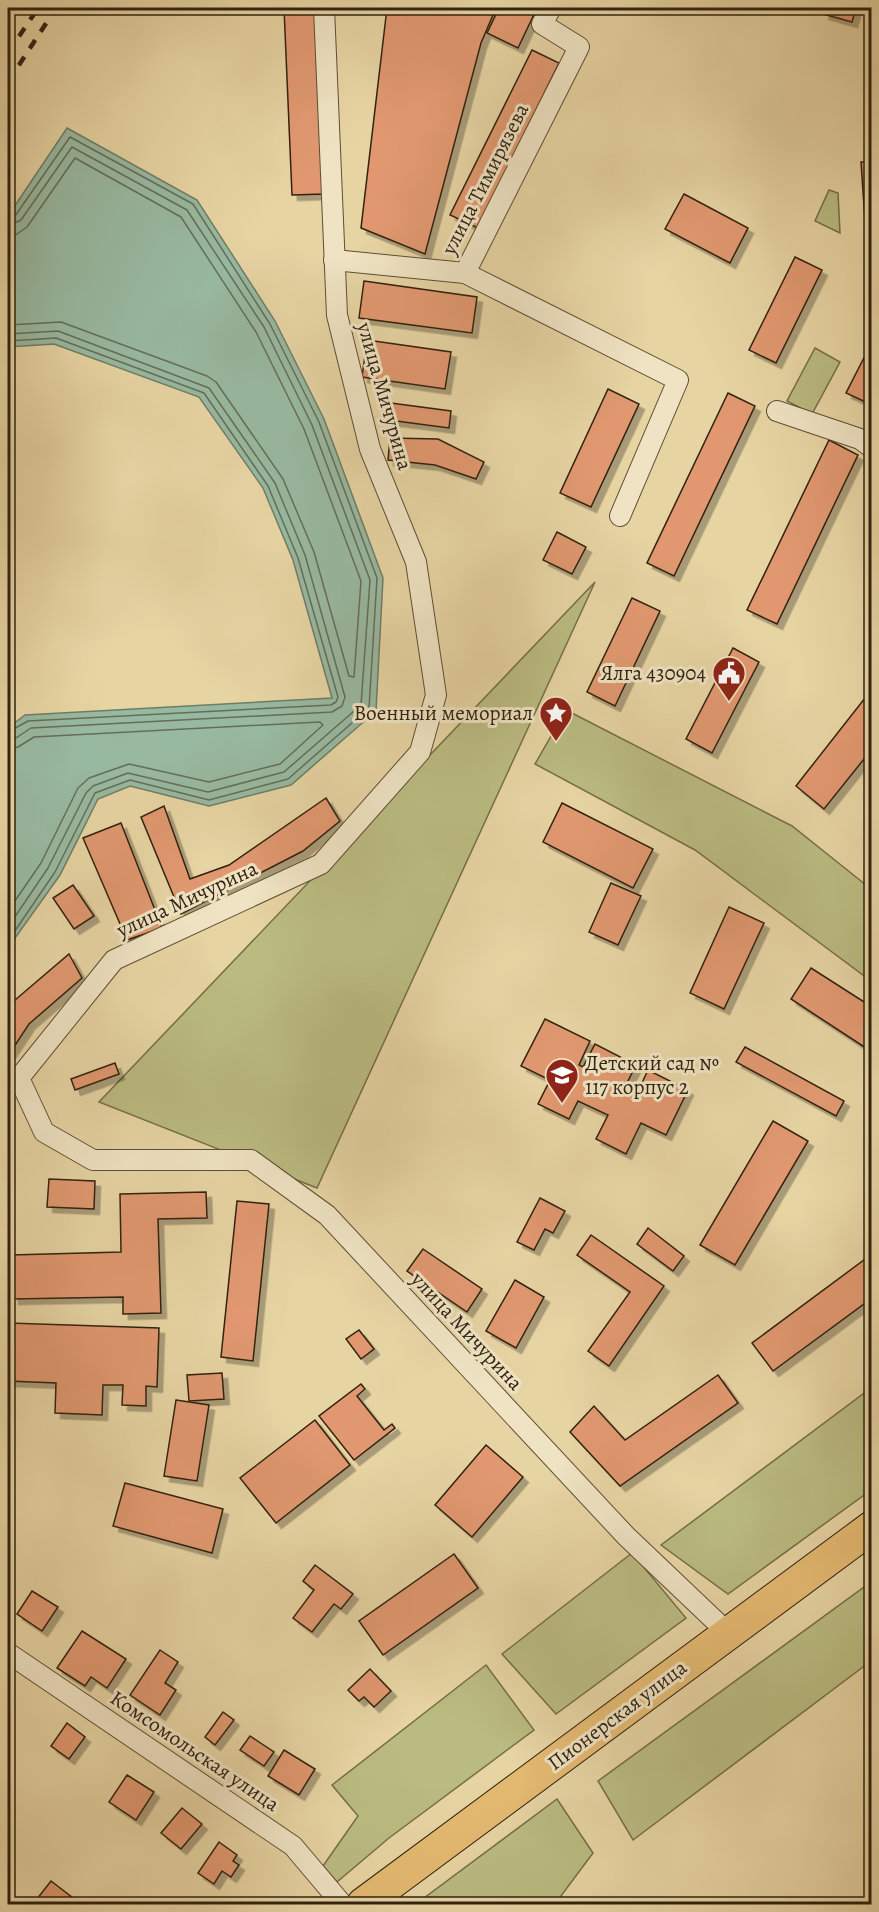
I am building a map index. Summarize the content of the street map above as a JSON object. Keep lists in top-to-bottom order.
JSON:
{
  "streets": {
    "main road": ["Пионерская улица"],
    "street": ["улица Тимирязева", "улица Мичурина", "Комсомольская улица"]
  },
  "crossings": [
    ["улица Тимирязева", "улица Мичурина"],
    ["улица Мичурина", "Пионерская улица"]
  ],
  "places": {
    "public building": ["Ялга 430904"],
    "place": ["Военный мемориал"],
    "school or university": ["Детский сад № 117 корпус 2"]
  }
}
